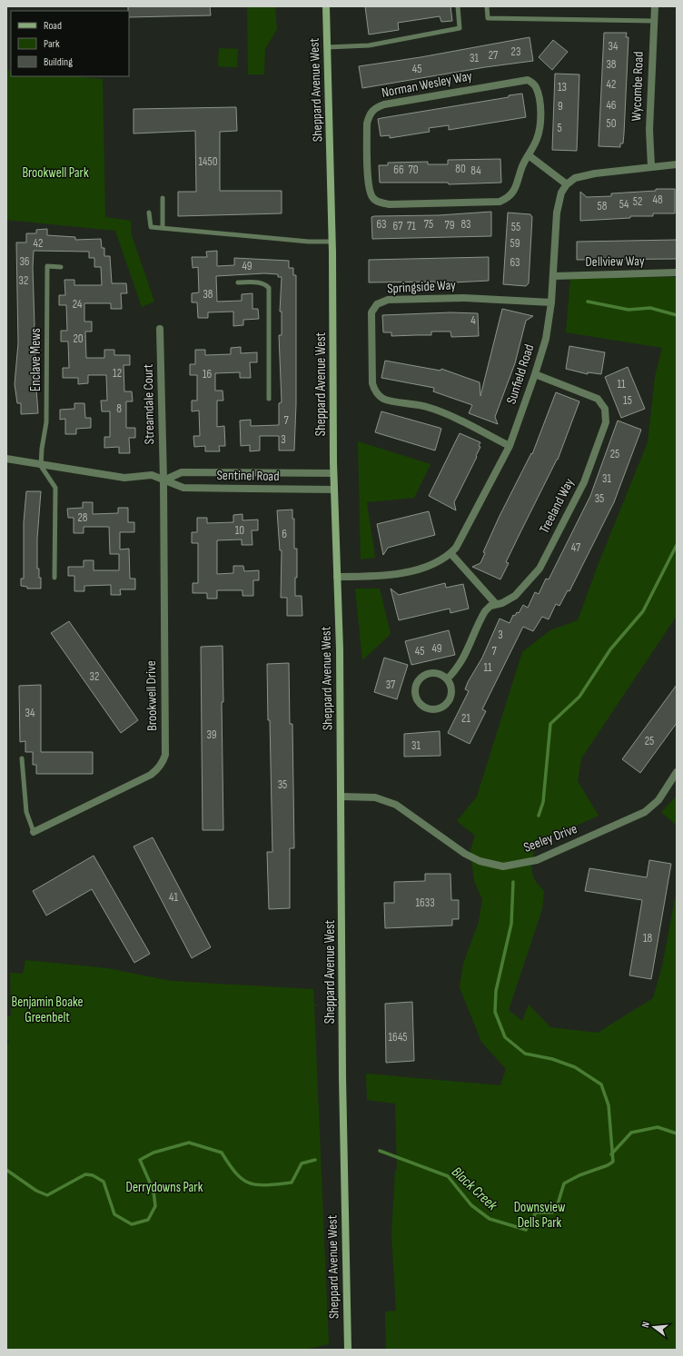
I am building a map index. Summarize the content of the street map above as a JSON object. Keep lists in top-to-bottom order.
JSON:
{
  "streets": {
    "main road": ["Sheppard Avenue West"],
    "street": [
      "Norman Wesley Way",
      "Wycombe Road",
      "Dellview Way",
      "Springside Way",
      "Sunfield Road",
      "Streamdale Court",
      "Sentinel Road",
      "Treeland Way",
      "Brookwell Drive",
      "Seeley Drive"
    ],
    "lane": ["Enclave Mews"]
  },
  "crossings": [
    ["Sheppard Avenue West", "Sunfield Road"],
    ["Sheppard Avenue West", "Sentinel Road"],
    ["Sheppard Avenue West", "Seeley Drive"],
    ["Dellview Way", "Sunfield Road"],
    ["Springside Way", "Sunfield Road"],
    ["Enclave Mews", "Sentinel Road"],
    ["Sunfield Road", "Treeland Way"],
    ["Streamdale Court", "Sentinel Road"],
    ["Streamdale Court", "Brookwell Drive"],
    ["Sentinel Road", "Brookwell Drive"]
  ],
  "water": ["Black Creek"],
  "parks": [
    "Brookwell Park",
    "Benjamin Boake Greenbelt",
    "Derrydowns Park",
    "Downsview Dells Park"
  ],
  "house_numbers": [
    "34",
    "23",
    "27",
    "31",
    "38",
    "45",
    "42",
    "13",
    "46",
    "9",
    "50",
    "5",
    "1450",
    "80",
    "66",
    "70",
    "84",
    "48",
    "52",
    "54",
    "58",
    "63",
    "75",
    "83",
    "79",
    "67",
    "71",
    "55",
    "42",
    "59",
    "36",
    "63",
    "49",
    "32",
    "38",
    "24",
    "4",
    "20",
    "12",
    "16",
    "11",
    "15",
    "8",
    "7",
    "3",
    "25",
    "31",
    "35",
    "28",
    "10",
    "6",
    "47",
    "3",
    "49",
    "45",
    "7",
    "11",
    "32",
    "37",
    "34",
    "21",
    "39",
    "25",
    "31",
    "35",
    "41",
    "1633",
    "18",
    "1645"
  ],
  "legend": ["Road", "Park", "Building"],
  "north": "left"
}
